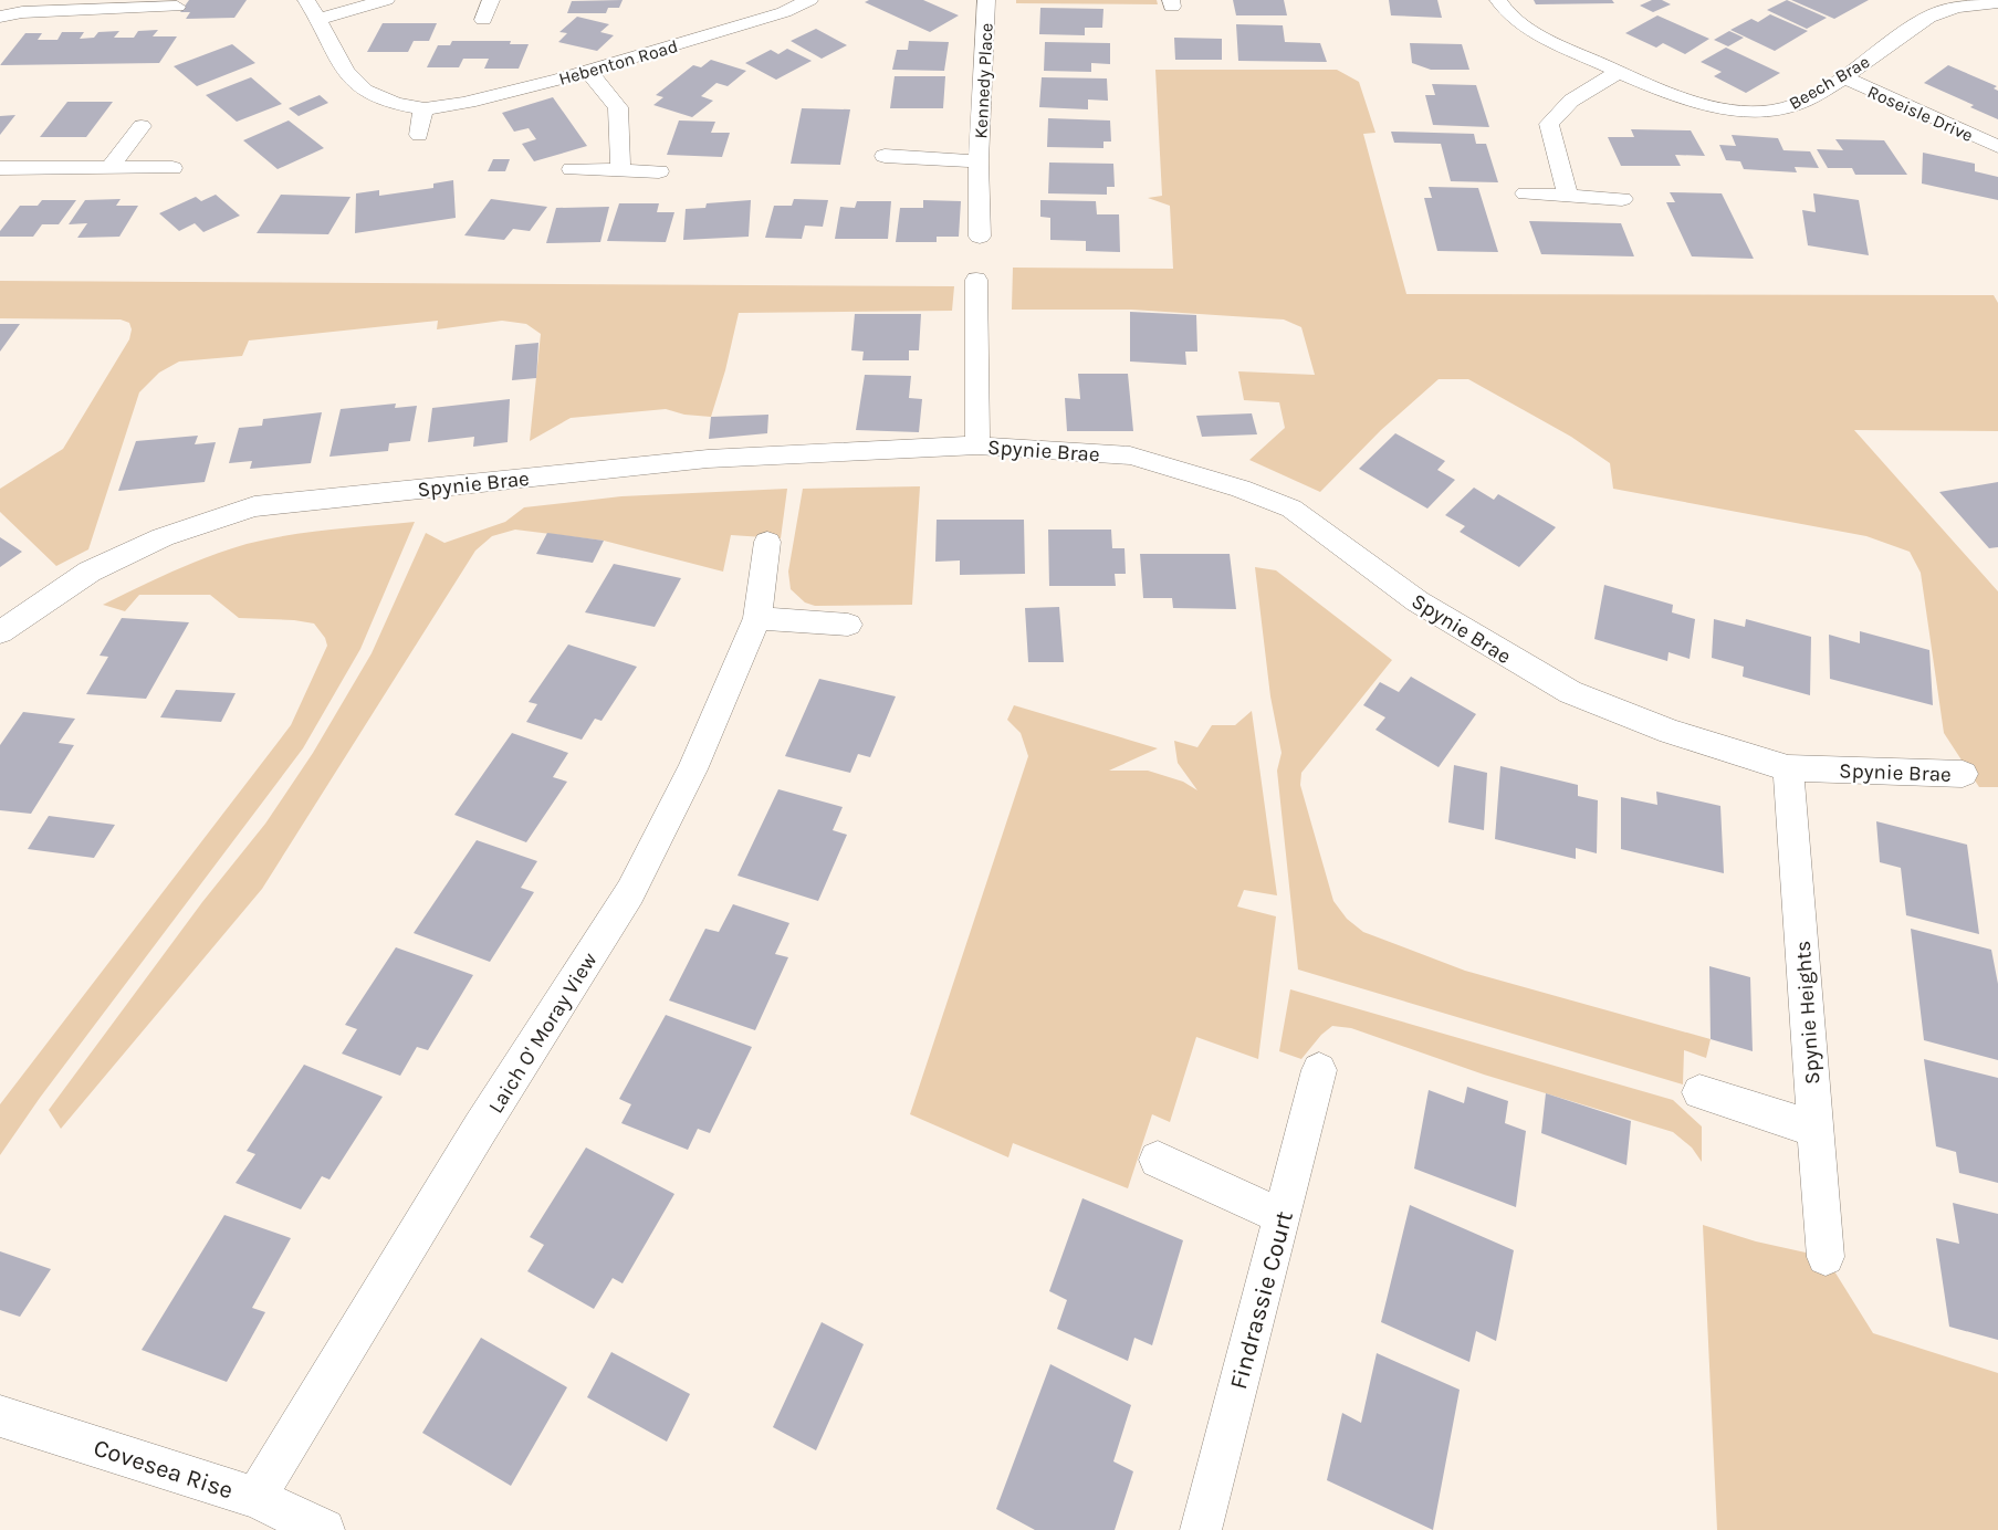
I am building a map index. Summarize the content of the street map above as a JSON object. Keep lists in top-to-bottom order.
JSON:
{
  "streets": {
    "street": [
      "Hebenton Road",
      "Kennedy Place",
      "Beech Brae",
      "Roseisle Drive",
      "Spynie Brae",
      "Spynie Heights",
      "Laich O' Moray View",
      "Findrassie Court",
      "Covesea Rise"
    ]
  },
  "crossings": [
    ["Beech Brae", "Roseisle Drive"],
    ["Spynie Brae", "Spynie Heights"],
    ["Laich O' Moray View", "Covesea Rise"]
  ]
}
